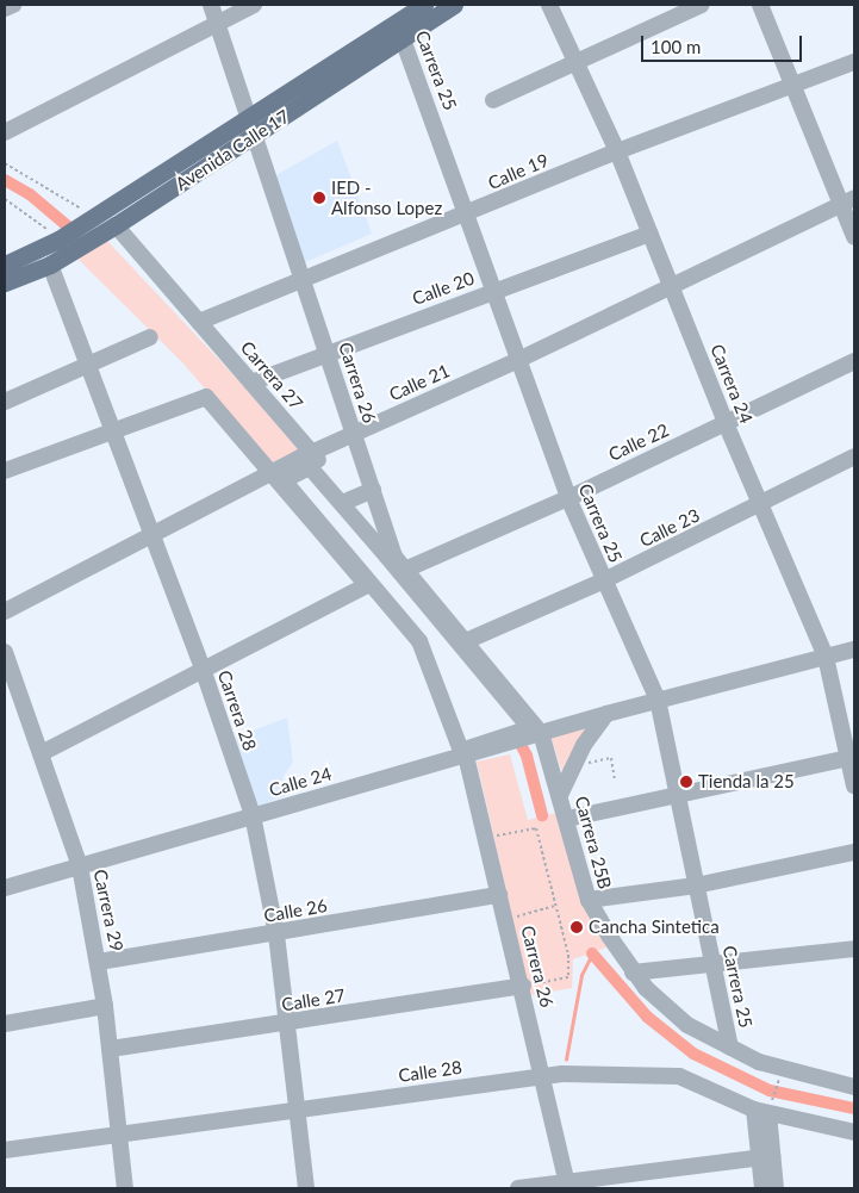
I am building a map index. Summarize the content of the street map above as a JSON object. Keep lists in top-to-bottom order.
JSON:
{
  "streets": {
    "main road": ["Avenida Calle 17"],
    "street": [
      "Carrera 25",
      "Calle 19",
      "Calle 20",
      "Carrera 27",
      "Carrera 26",
      "Calle 21",
      "Carrera 24",
      "Calle 22",
      "Calle 23",
      "Carrera 28",
      "Calle 24",
      "Carrera 25B",
      "Carrera 29",
      "Calle 26",
      "Calle 27",
      "Calle 28"
    ]
  },
  "crossings": [
    ["Carrera 25", "Avenida Calle 17"],
    ["Carrera 25", "Calle 19"],
    ["Carrera 25", "Calle 20"],
    ["Carrera 25", "Calle 21"],
    ["Carrera 25", "Calle 22"],
    ["Carrera 25", "Calle 23"],
    ["Carrera 25", "Calle 24"],
    ["Carrera 25", "Carrera 25B"],
    ["Avenida Calle 17", "Carrera 27"],
    ["Avenida Calle 17", "Carrera 26"],
    ["Avenida Calle 17", "Carrera 28"],
    ["Calle 19", "Carrera 27"],
    ["Calle 19", "Carrera 26"],
    ["Calle 19", "Carrera 24"],
    ["Calle 20", "Carrera 27"],
    ["Calle 20", "Carrera 26"],
    ["Calle 20", "Carrera 24"],
    ["Carrera 27", "Carrera 26"],
    ["Carrera 27", "Calle 21"],
    ["Carrera 26", "Calle 21"],
    ["Carrera 26", "Calle 22"],
    ["Carrera 26", "Calle 23"],
    ["Carrera 26", "Calle 24"],
    ["Carrera 26", "Carrera 25B"],
    ["Carrera 26", "Calle 26"],
    ["Carrera 26", "Calle 27"],
    ["Carrera 26", "Calle 28"],
    ["Calle 21", "Carrera 24"],
    ["Calle 21", "Carrera 28"],
    ["Carrera 24", "Calle 22"],
    ["Carrera 24", "Calle 23"],
    ["Carrera 24", "Calle 24"],
    ["Carrera 28", "Calle 24"],
    ["Carrera 28", "Calle 26"],
    ["Carrera 28", "Calle 27"],
    ["Carrera 28", "Calle 28"],
    ["Calle 24", "Carrera 25B"],
    ["Calle 24", "Carrera 29"],
    ["Carrera 29", "Calle 26"],
    ["Carrera 29", "Calle 27"],
    ["Carrera 29", "Calle 28"]
  ],
  "places": ["IED - Alfonso Lopez", "Tienda la 25", "Cancha Sintetica"],
  "scale_bar": "100 m"
}
